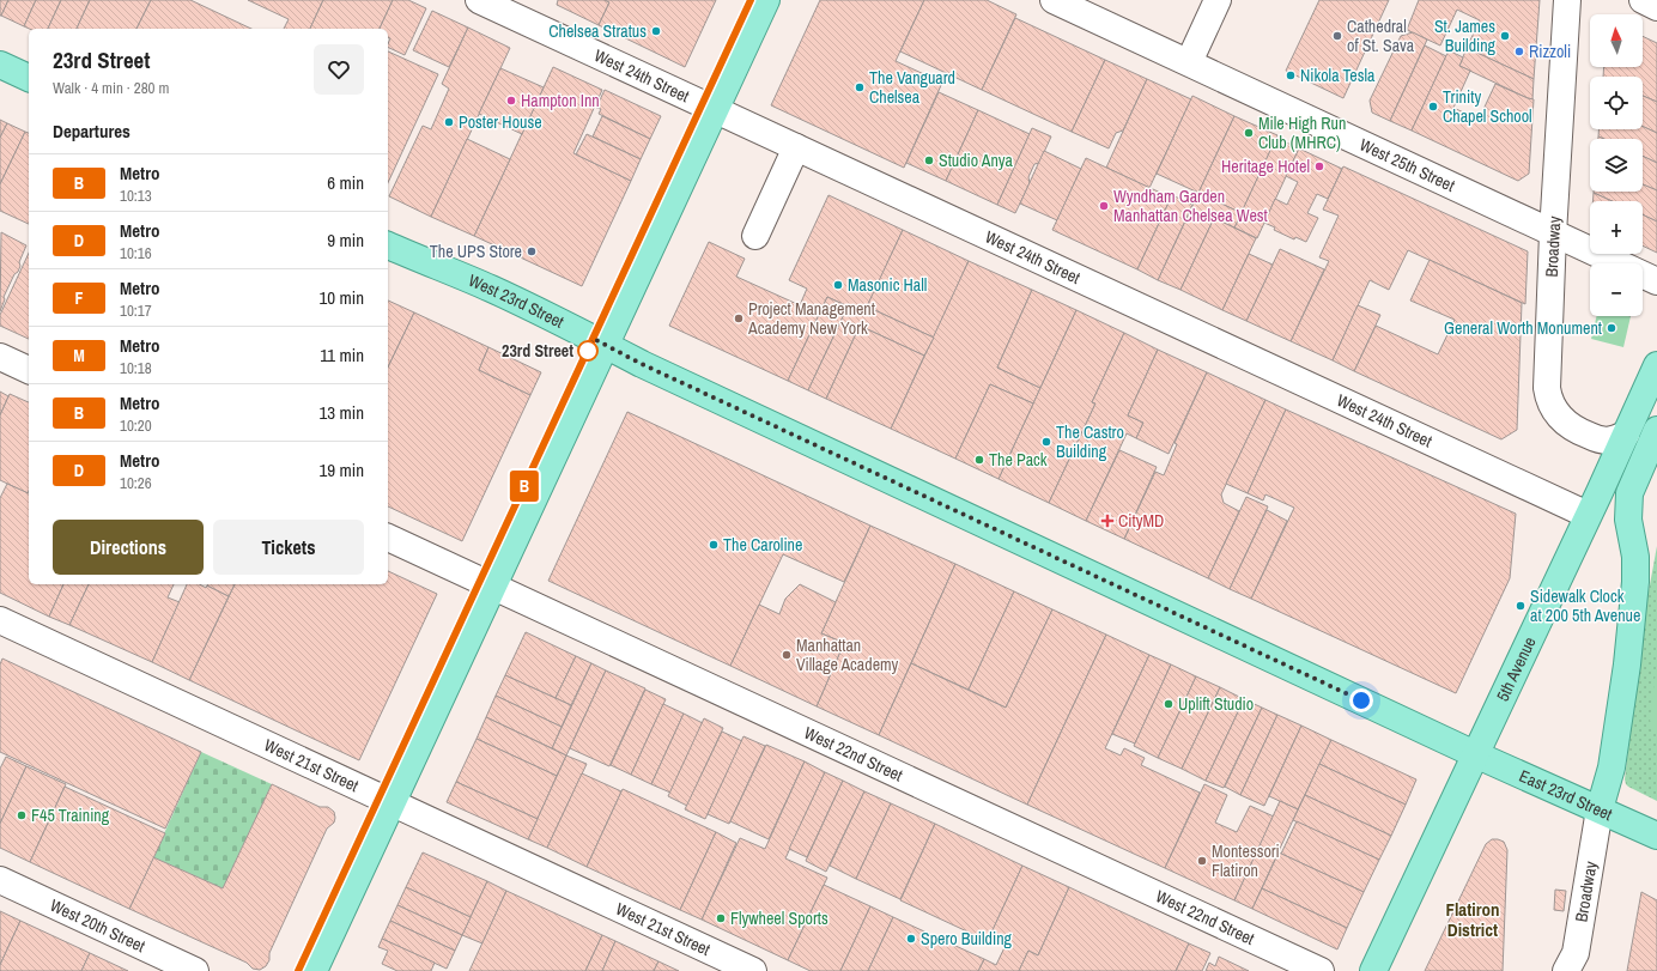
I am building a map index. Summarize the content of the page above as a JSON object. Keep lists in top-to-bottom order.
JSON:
{
  "streets": {
    "main road": ["West 23rd Street", "5th Avenue", "East 23rd Street"],
    "street": [
      "West 24th Street",
      "West 25th Street",
      "Broadway",
      "West 22nd Street",
      "West 21st Street",
      "West 20th Street"
    ]
  },
  "crossings": [
    ["West 24th Street", "5th Avenue"],
    ["West 25th Street", "Broadway"],
    ["Broadway", "5th Avenue"],
    ["Broadway", "East 23rd Street"],
    ["West 23rd Street", "5th Avenue"],
    ["West 23rd Street", "East 23rd Street"],
    ["5th Avenue", "East 23rd Street"]
  ],
  "districts": ["Flatiron District"],
  "places": {
    "other": [
      "Chelsea Stratus",
      "Cathedral of St. Sava",
      "St. James Building",
      "Rizzoli",
      "Nikola Tesla",
      "The Vanguard Chelsea",
      "Hampton Inn",
      "Trinity Chapel School",
      "Poster House",
      "Mile High Run Club (MHRC)",
      "Studio Anya",
      "Heritage Hotel",
      "Wyndham Garden Manhattan Chelsea West",
      "The UPS Store",
      "Masonic Hall",
      "Project Management Academy New York",
      "General Worth Monument",
      "23rd Street",
      "The Castro Building",
      "The Pack",
      "The Caroline",
      "Sidewalk Clock at 200 5th Avenue",
      "Manhattan Village Academy",
      "Uplift Studio",
      "F45 Training",
      "Montessori Flatiron",
      "Flywheel Sports",
      "Spero Building"
    ],
    "health": ["CityMD"]
  },
  "lines": ["metro line B"],
  "north": "top",
  "page": {
    "on_map": "B",
    "map_buttons": ["+", "−"],
    "heading": [
      ["23rd Street", "Walk · 4 min · 280 m"],
      "Departures"
    ],
    "list": [
      {
        "mark": "B",
        "name": "Metro",
        "note": "10:13",
        "value": "6 min"
      },
      {
        "mark": "D",
        "name": "Metro",
        "note": "10:16",
        "value": "9 min"
      },
      {
        "mark": "F",
        "name": "Metro",
        "note": "10:17",
        "value": "10 min"
      },
      {
        "mark": "M",
        "name": "Metro",
        "note": "10:18",
        "value": "11 min"
      },
      {
        "mark": "B",
        "name": "Metro",
        "note": "10:20",
        "value": "13 min"
      },
      {
        "mark": "D",
        "name": "Metro",
        "note": "10:26",
        "value": "19 min"
      }
    ],
    "buttons": ["Directions", "Tickets"]
  }
}
